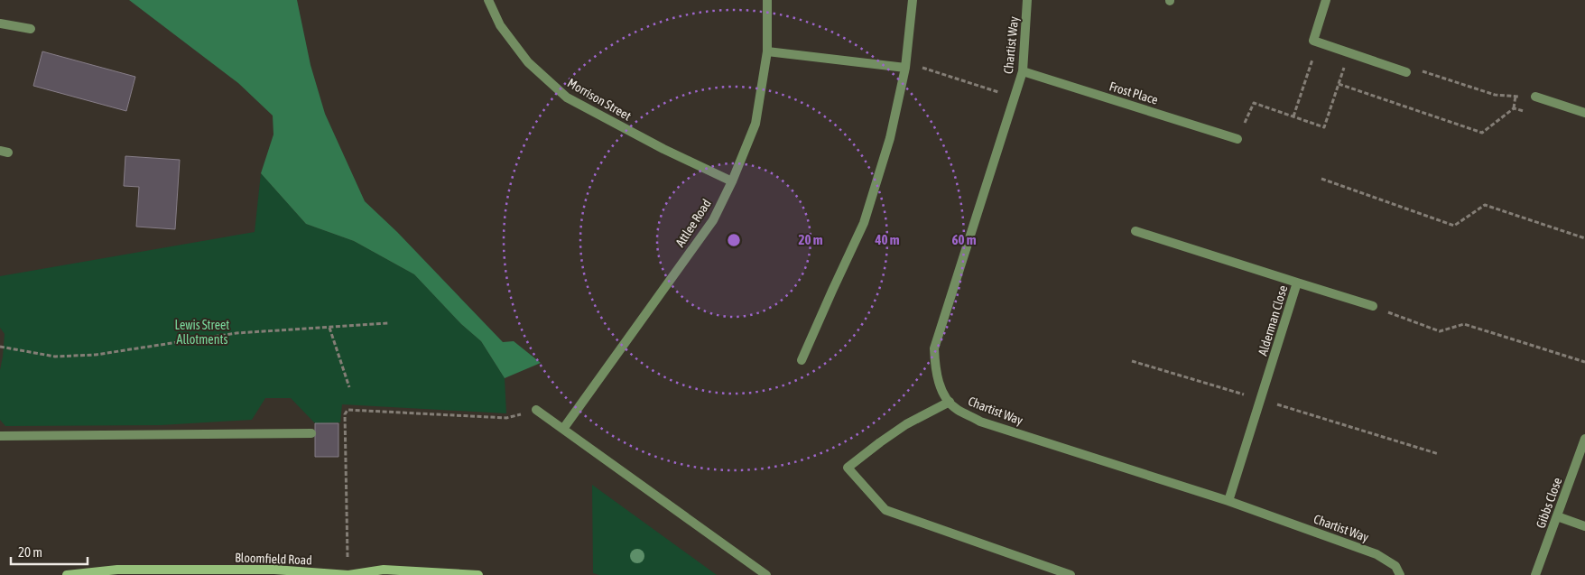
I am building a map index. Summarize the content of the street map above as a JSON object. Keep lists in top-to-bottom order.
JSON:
{
  "streets": {
    "street": [
      "Chartist Way",
      "Frost Place",
      "Morrison Street",
      "Attlee Road",
      "Alderman Close",
      "Gibbs Close",
      "Bloomfield Road"
    ]
  },
  "crossings": [
    ["Chartist Way", "Frost Place"],
    ["Chartist Way", "Alderman Close"],
    ["Morrison Street", "Attlee Road"]
  ],
  "parks": ["Lewis Street Allotments"],
  "scale_bar": "20 m",
  "rings": ["20 m", "40 m", "60 m"]
}
